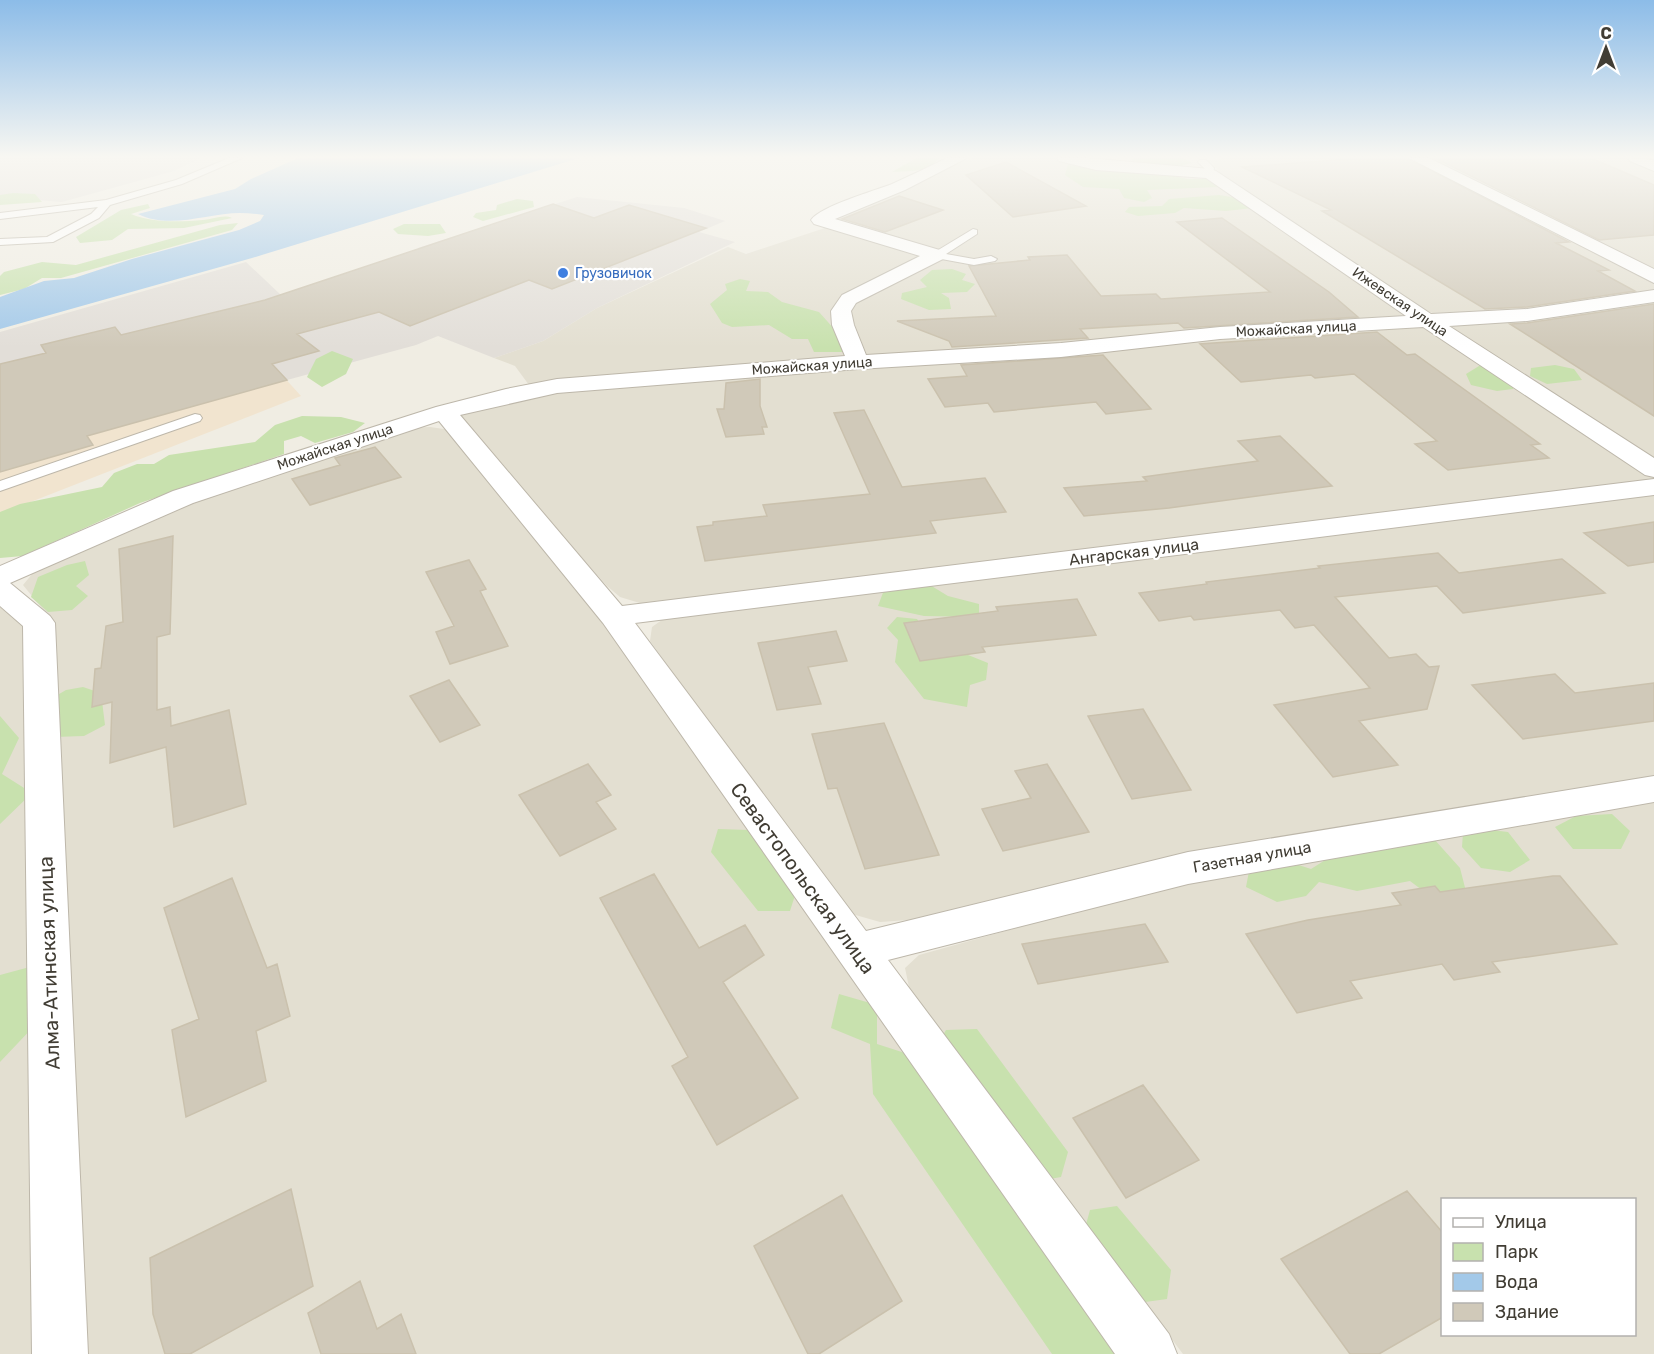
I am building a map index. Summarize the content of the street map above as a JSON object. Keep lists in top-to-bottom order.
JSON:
{
  "streets": {
    "street": [
      "Ижевская улица",
      "Можайская улица",
      "Ангарская улица",
      "Газетная улица",
      "Севастопольская улица",
      "Алма-Атинская улица"
    ]
  },
  "crossings": [
    ["Ижевская улица", "Можайская улица"],
    ["Можайская улица", "Севастопольская улица"],
    ["Ангарская улица", "Севастопольская улица"],
    ["Газетная улица", "Севастопольская улица"]
  ],
  "places": ["Грузовичок"],
  "legend": [
    "Улица",
    "Парк",
    "Вода",
    "Здание"
  ],
  "north": "top"
}
